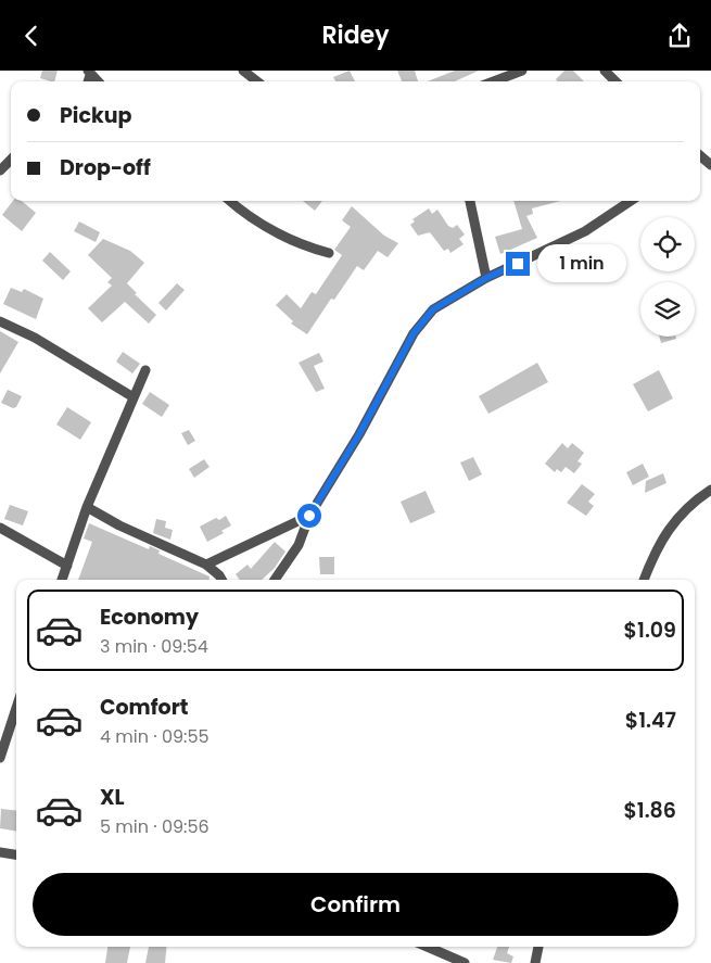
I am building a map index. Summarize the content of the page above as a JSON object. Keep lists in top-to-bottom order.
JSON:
{
  "page": {
    "header": "Ridey",
    "banner": ["Pickup", "Drop-off"],
    "bubble": "1 min",
    "list": [
      {
        "name": "Economy",
        "note": "3 min · 09:54",
        "value": "$1.09"
      },
      {
        "name": "Comfort",
        "note": "4 min · 09:55",
        "value": "$1.47"
      },
      {
        "name": "XL",
        "note": "5 min · 09:56",
        "value": "$1.86"
      }
    ],
    "buttons": "Confirm"
  }
}
